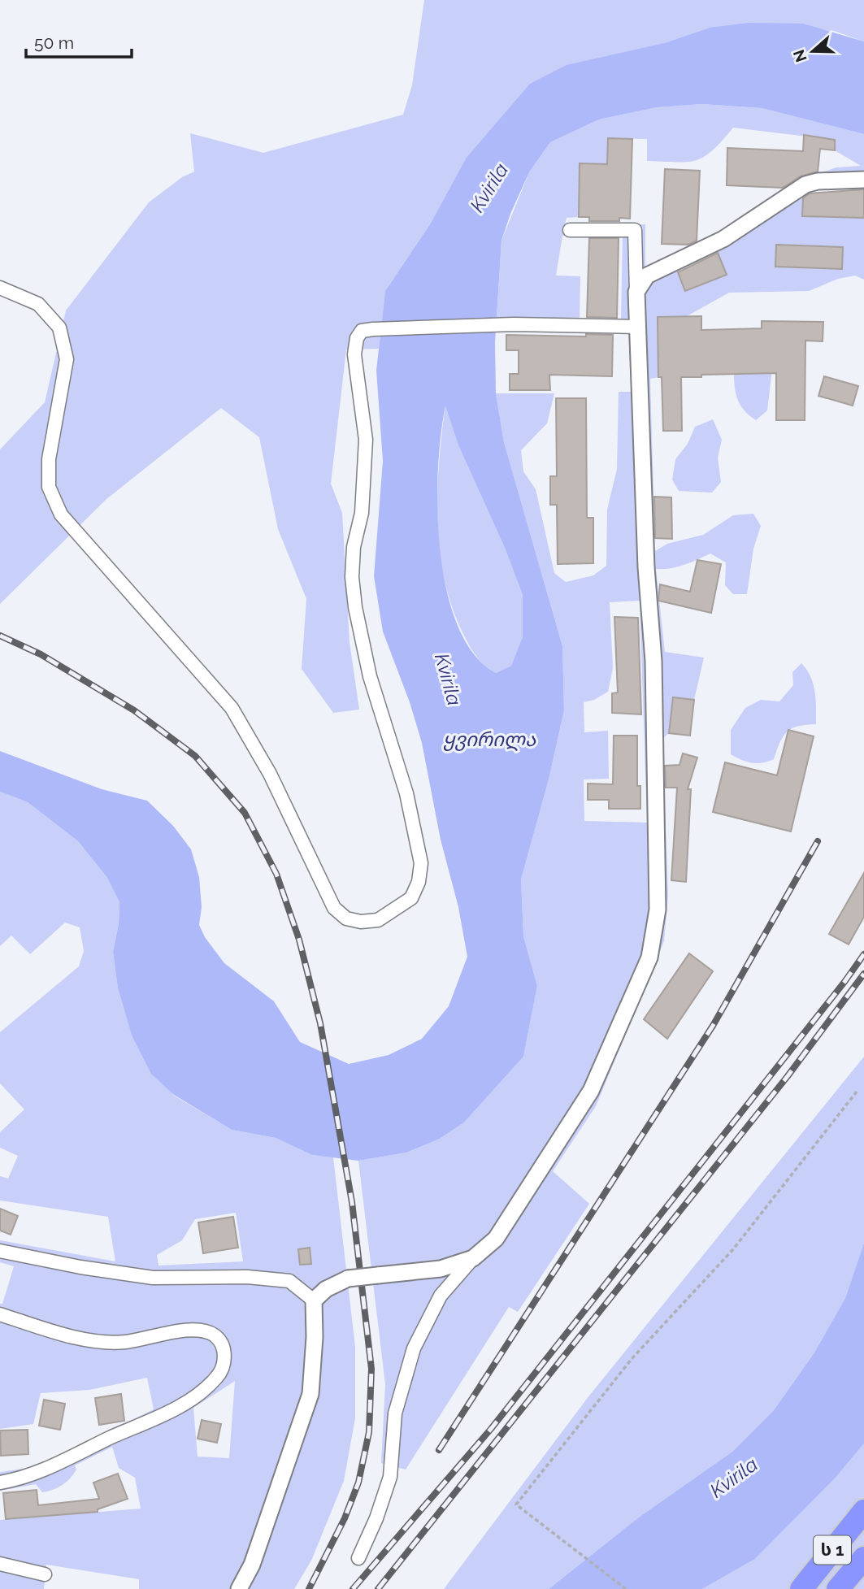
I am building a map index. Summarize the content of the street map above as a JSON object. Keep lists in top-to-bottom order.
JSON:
{
  "streets": {
    "highway": ["ს 1"]
  },
  "water": ["Kvirila", "ყვირილა"],
  "scale_bar": "50 m",
  "north": "left"
}
